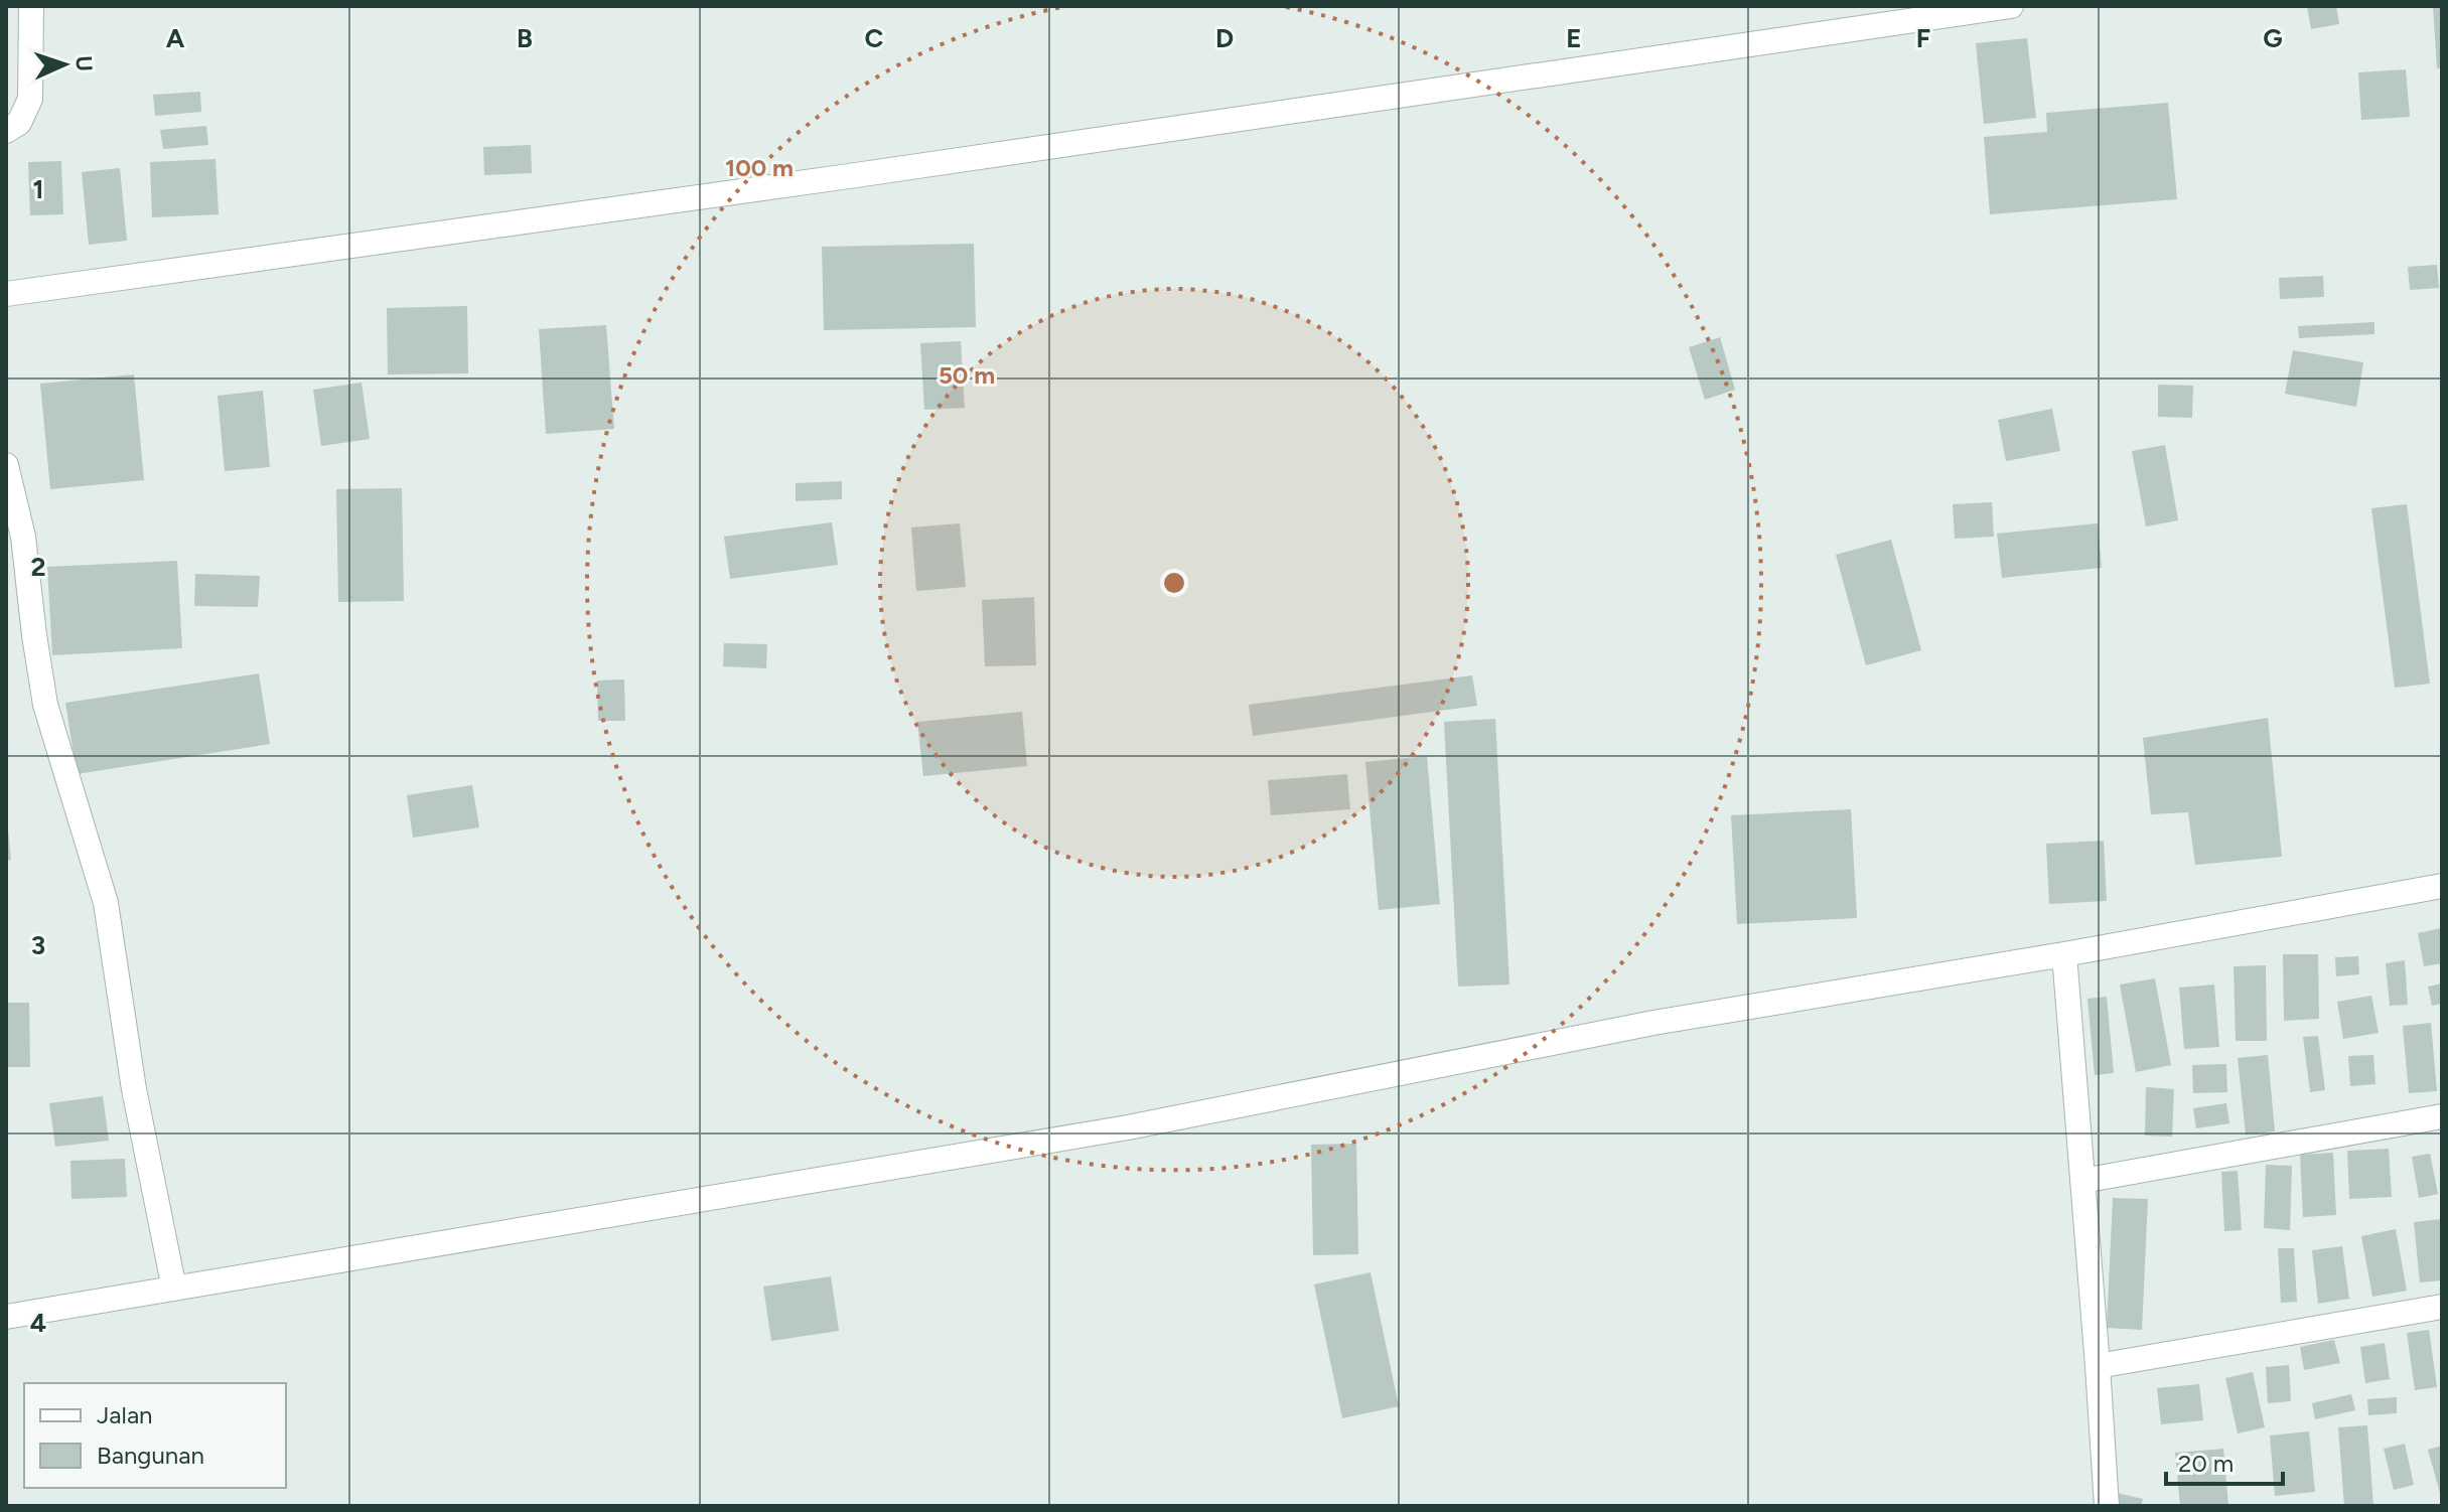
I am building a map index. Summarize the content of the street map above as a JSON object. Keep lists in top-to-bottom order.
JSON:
{
  "legend": ["Jalan", "Bangunan"],
  "scale_bar": "20 m",
  "north": "right",
  "grid": {
    "columns": [
      "A",
      "B",
      "C",
      "D",
      "E",
      "F",
      "G"
    ],
    "rows": [
      "1",
      "2",
      "3",
      "4"
    ]
  },
  "rings": ["100 m", "50 m"]
}
